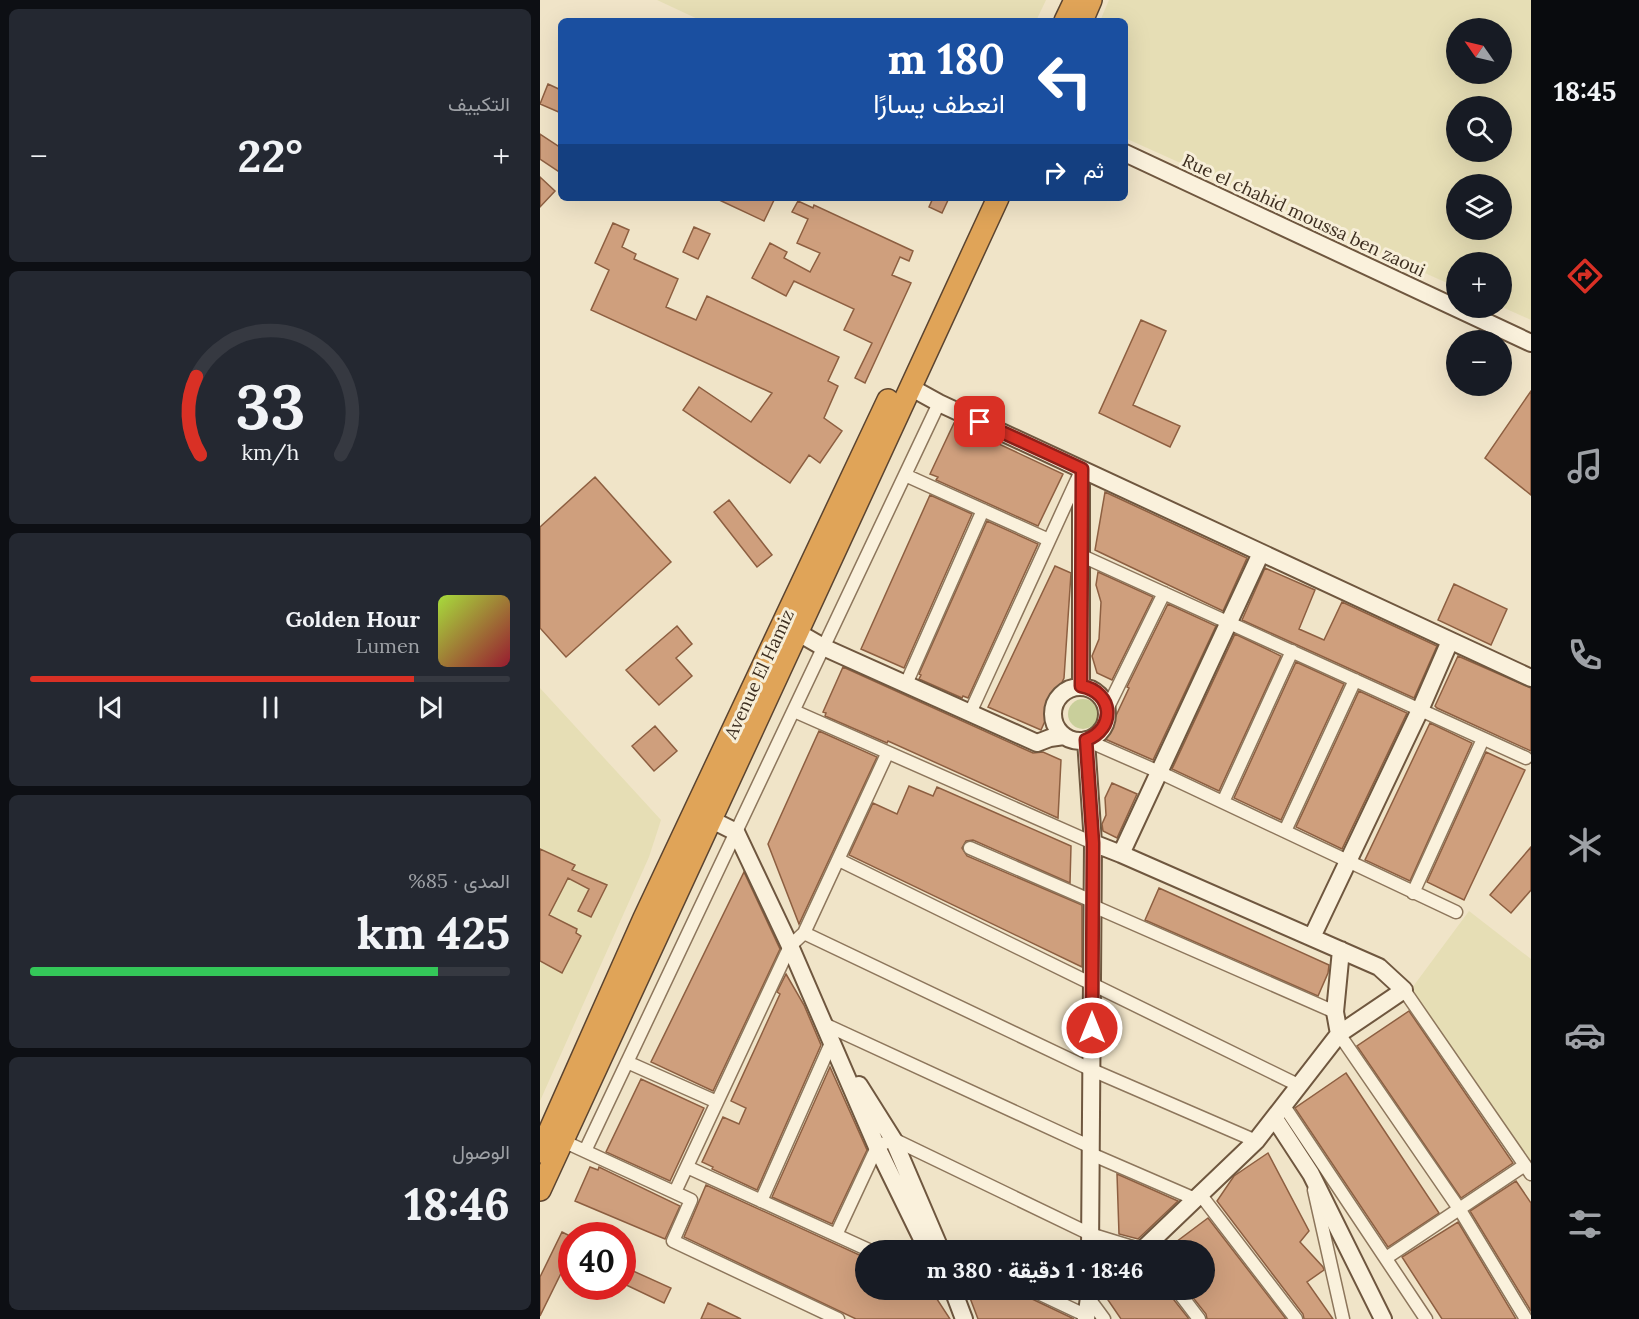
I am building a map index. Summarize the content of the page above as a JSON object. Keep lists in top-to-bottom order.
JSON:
{
  "streets": {
    "highway": ["Avenue El Hamiz"],
    "street": ["Rue el chahid moussa ben zaoui"]
  },
  "north": "top left",
  "page": {
    "tabs": "18:45",
    "tile": [
      "التكييف",
      ["المدى · 85%", "425 km"],
      ["الوصول", "18:46"]
    ],
    "map_buttons": ["+", "−"],
    "turn": ["180 m", "انعطف يسارًا"],
    "heat": ["−", "22°", "+"],
    "then": "ثم",
    "song": ["Golden Hour", "Lumen"],
    "limit": "40",
    "trip": "18:46 · 1 دقيقة · 380 m",
    "gauge": ["33", "km/h"]
  }
}
